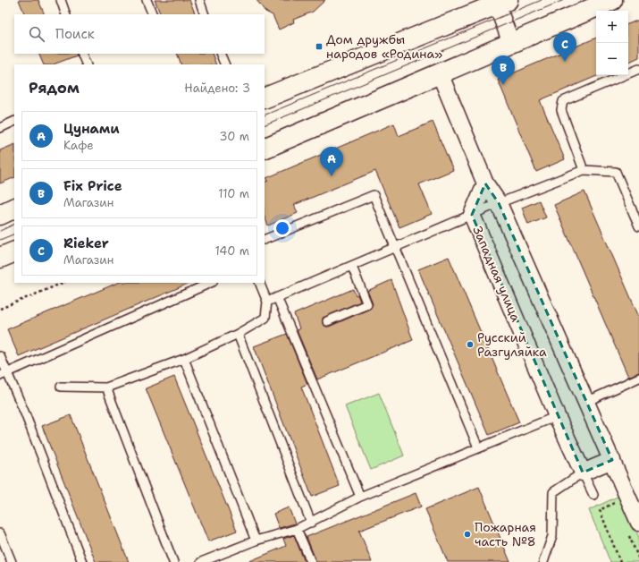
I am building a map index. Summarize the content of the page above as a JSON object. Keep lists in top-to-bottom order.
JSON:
{
  "streets": {
    "street": ["Западная улица"]
  },
  "places": {
    "transit": ["Дом дружбы народов «Родина»"],
    "other": ["Русский Разгуляйка", "Пожарная часть №8"]
  },
  "page": {
    "map_buttons": ["+", "−"],
    "search": "Поиск",
    "pins": ["C", "B", "A"],
    "heading": ["Рядом", "Найдено: 3"],
    "list": [
      {
        "mark": "A",
        "name": "Цунами",
        "note": "Кафе",
        "value": "30 m"
      },
      {
        "mark": "B",
        "name": "Fix Price",
        "note": "Магазин",
        "value": "110 m"
      },
      {
        "mark": "C",
        "name": "Rieker",
        "note": "Магазин",
        "value": "140 m"
      }
    ]
  }
}
